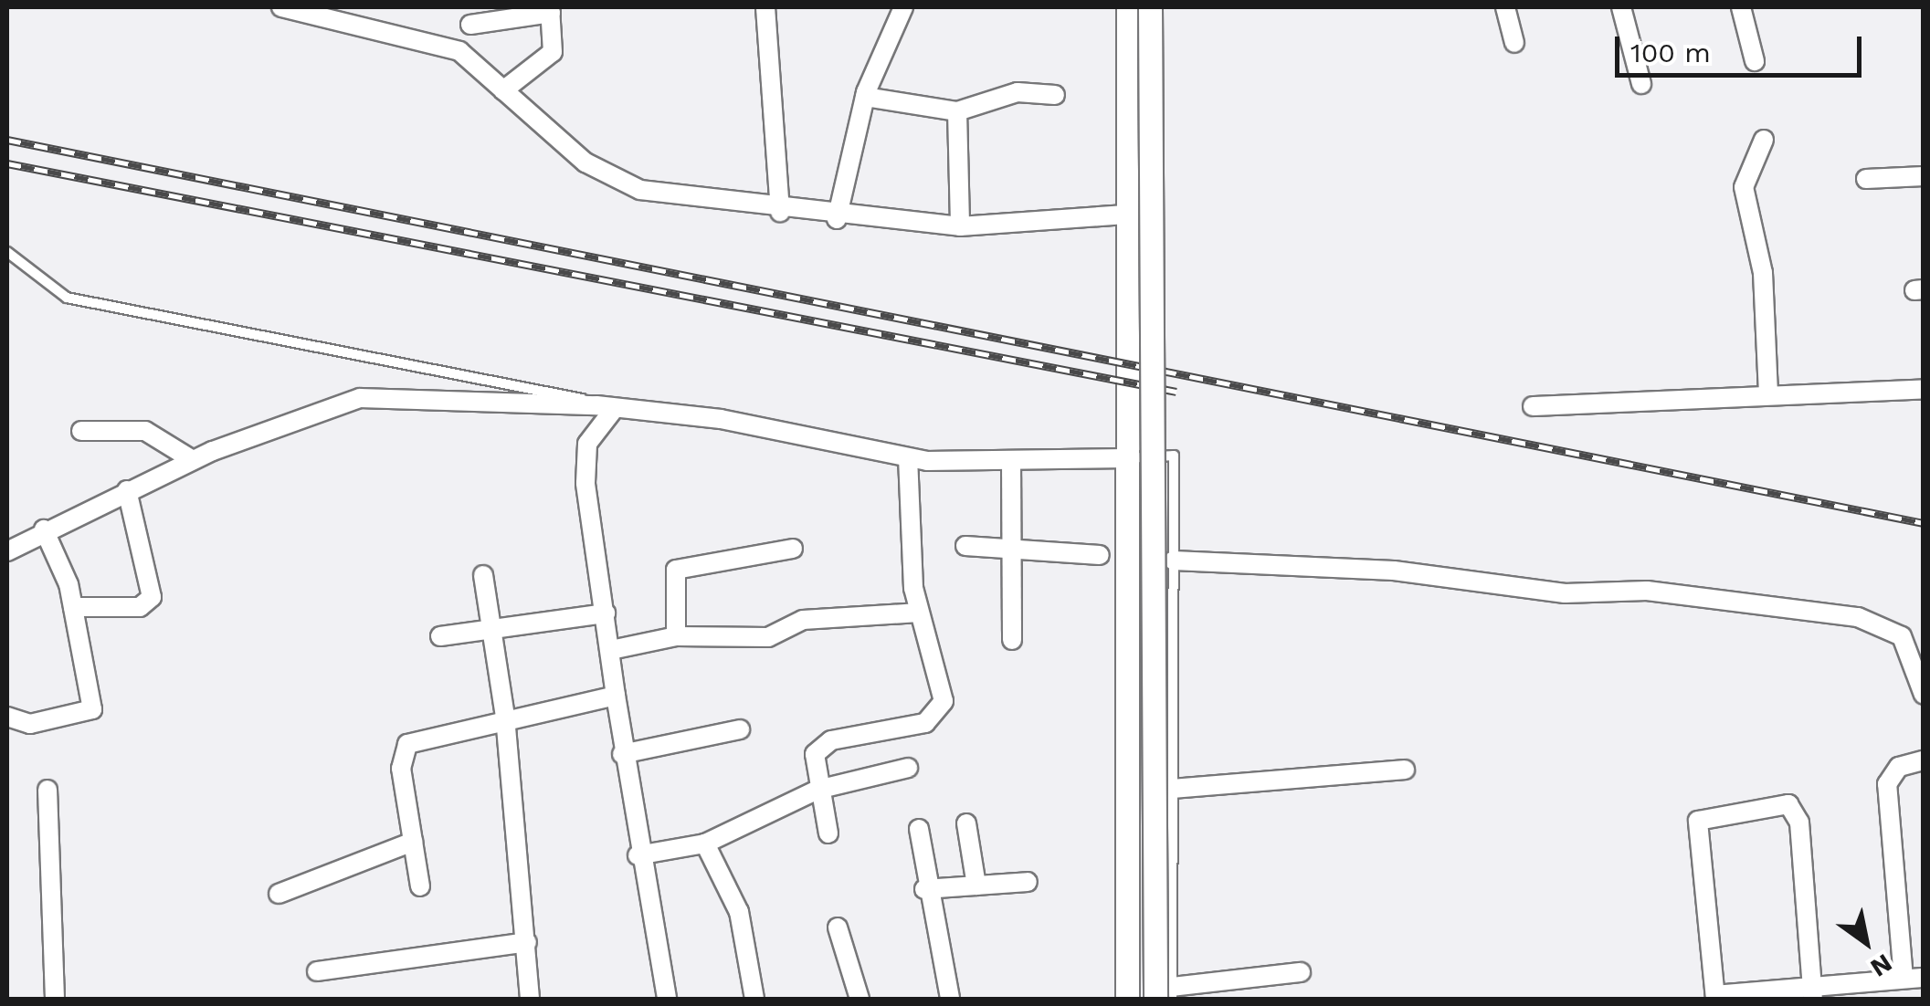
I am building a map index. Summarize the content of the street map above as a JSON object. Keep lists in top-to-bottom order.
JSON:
{
  "scale_bar": "100 m",
  "north": "bottom right"
}
